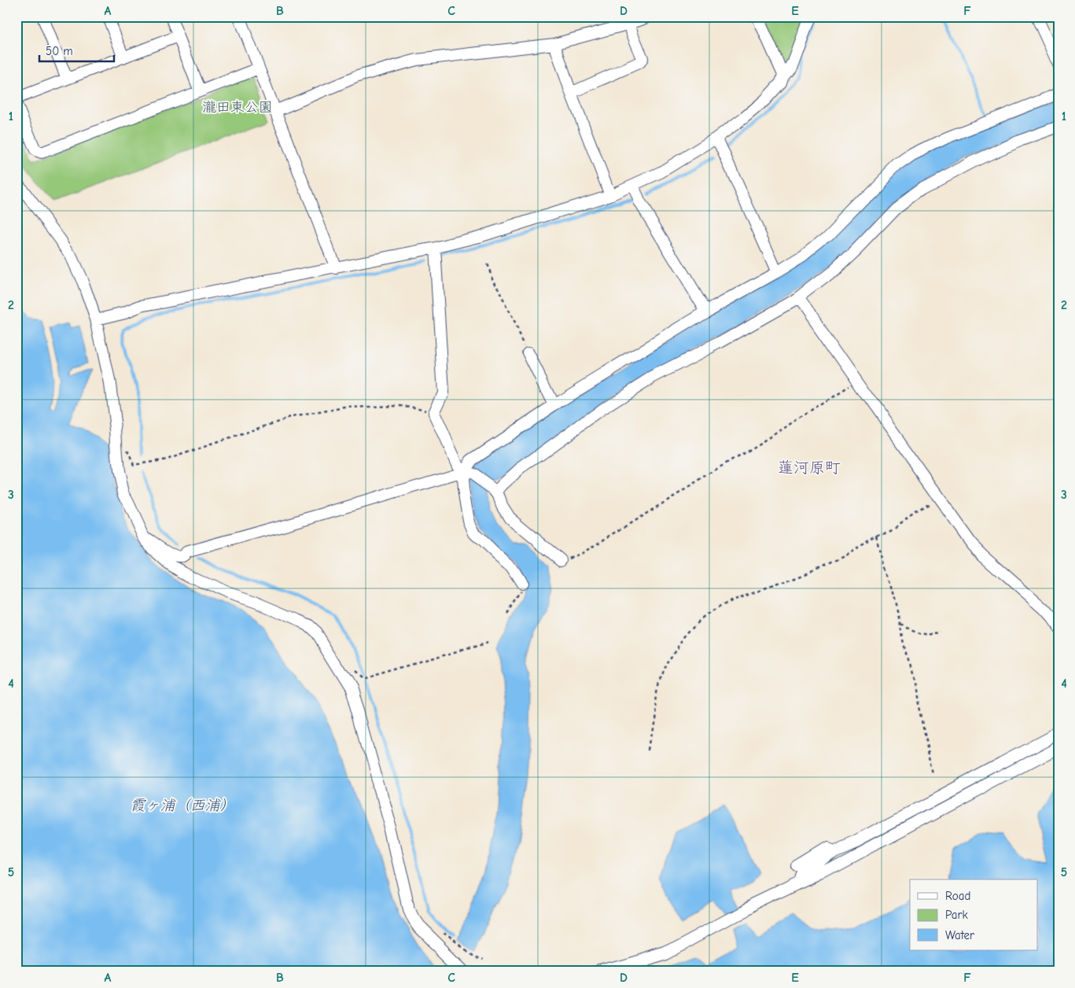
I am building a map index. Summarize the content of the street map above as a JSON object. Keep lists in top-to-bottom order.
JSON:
{
  "districts": ["蓮河原町"],
  "water": ["霞ヶ浦（西浦）"],
  "parks": ["瀧田東公園"],
  "legend": ["Road", "Park", "Water"],
  "scale_bar": "50 m",
  "grid": {
    "columns": [
      "A",
      "B",
      "C",
      "D",
      "E",
      "F"
    ],
    "rows": [
      "1",
      "2",
      "3",
      "4",
      "5"
    ]
  }
}
